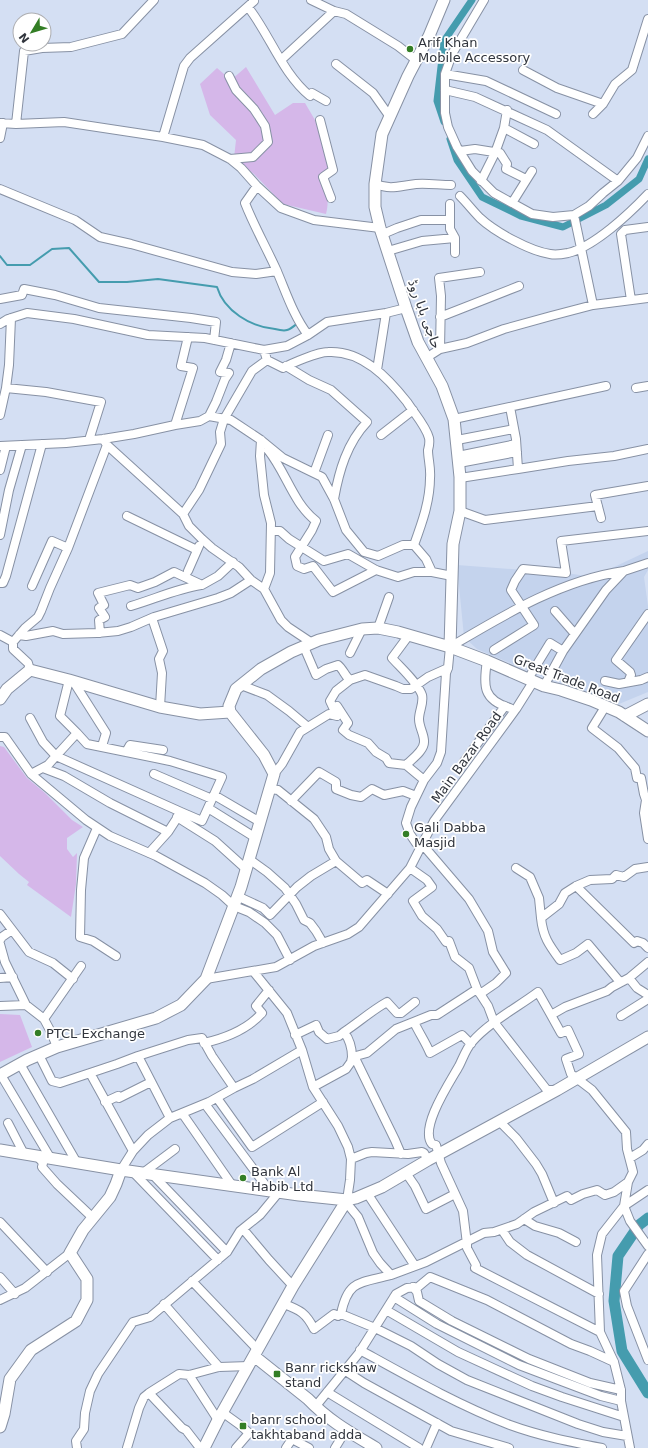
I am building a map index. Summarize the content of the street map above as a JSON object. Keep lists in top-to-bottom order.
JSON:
{
  "streets": {
    "main road": ["حاجی بابا روڈ", "Great Trade Road"],
    "street": ["Main Bazar Road"]
  },
  "crossings": [
    ["حاجی بابا روڈ", "Great Trade Road"],
    ["Great Trade Road", "Main Bazar Road"]
  ],
  "places": {
    "other": [
      "Arif Khan Mobile Accessory",
      "Gali Dabba Masjid",
      "PTCL Exchange",
      "Bank Al Habib Ltd"
    ],
    "transit": ["Banr rickshaw stand", "banr school takhtaband adda"]
  },
  "north": "bottom left"
}
